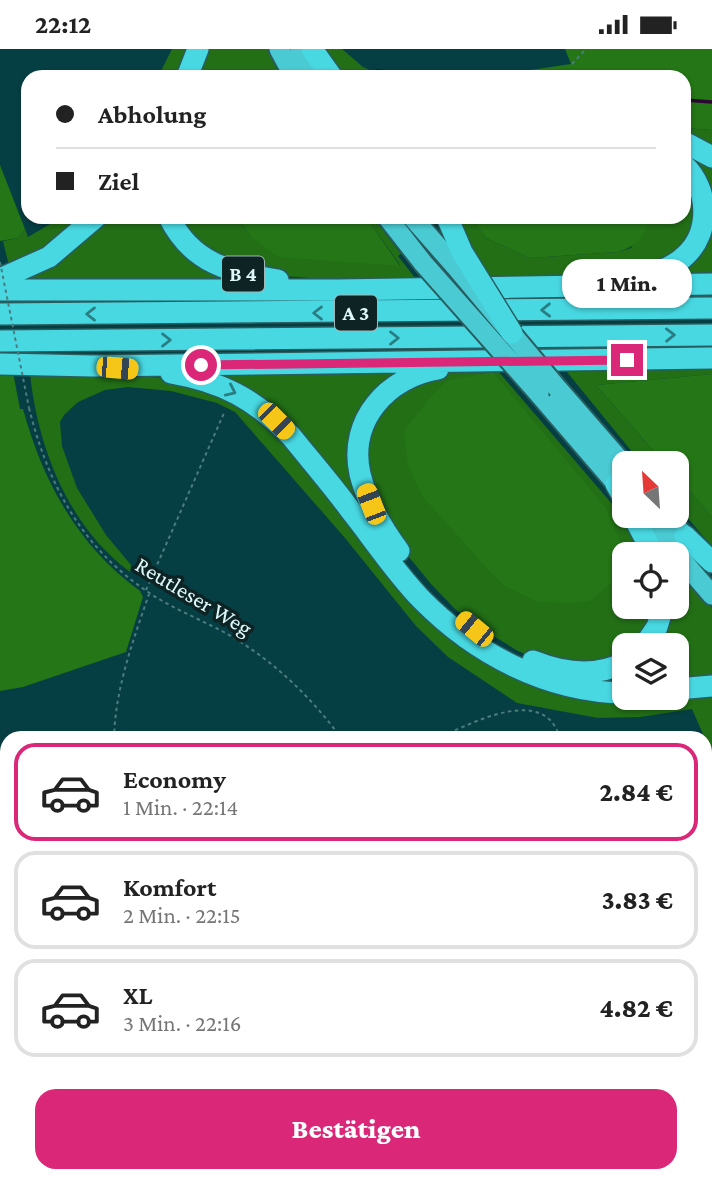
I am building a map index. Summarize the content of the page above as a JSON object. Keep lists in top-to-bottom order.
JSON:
{
  "streets": {
    "highway": ["B 4", "A 3"],
    "path": ["Reutleser Weg"]
  },
  "crossings": [
    ["B 4", "A 3"]
  ],
  "north": "top left",
  "page": {
    "status": "22:12",
    "banner": ["Abholung", "Ziel"],
    "bubble": "1 Min.",
    "list": [
      {
        "name": "Economy",
        "note": "1 Min. · 22:14",
        "value": "2.84 €"
      },
      {
        "name": "Komfort",
        "note": "2 Min. · 22:15",
        "value": "3.83 €"
      },
      {
        "name": "XL",
        "note": "3 Min. · 22:16",
        "value": "4.82 €"
      }
    ],
    "buttons": "Bestätigen"
  }
}
